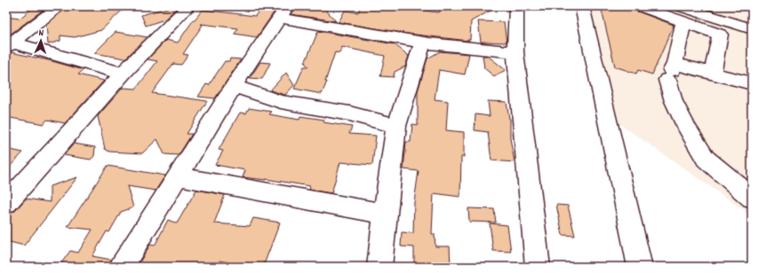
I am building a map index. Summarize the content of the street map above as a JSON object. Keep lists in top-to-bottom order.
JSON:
{
  "north": "top"
}
